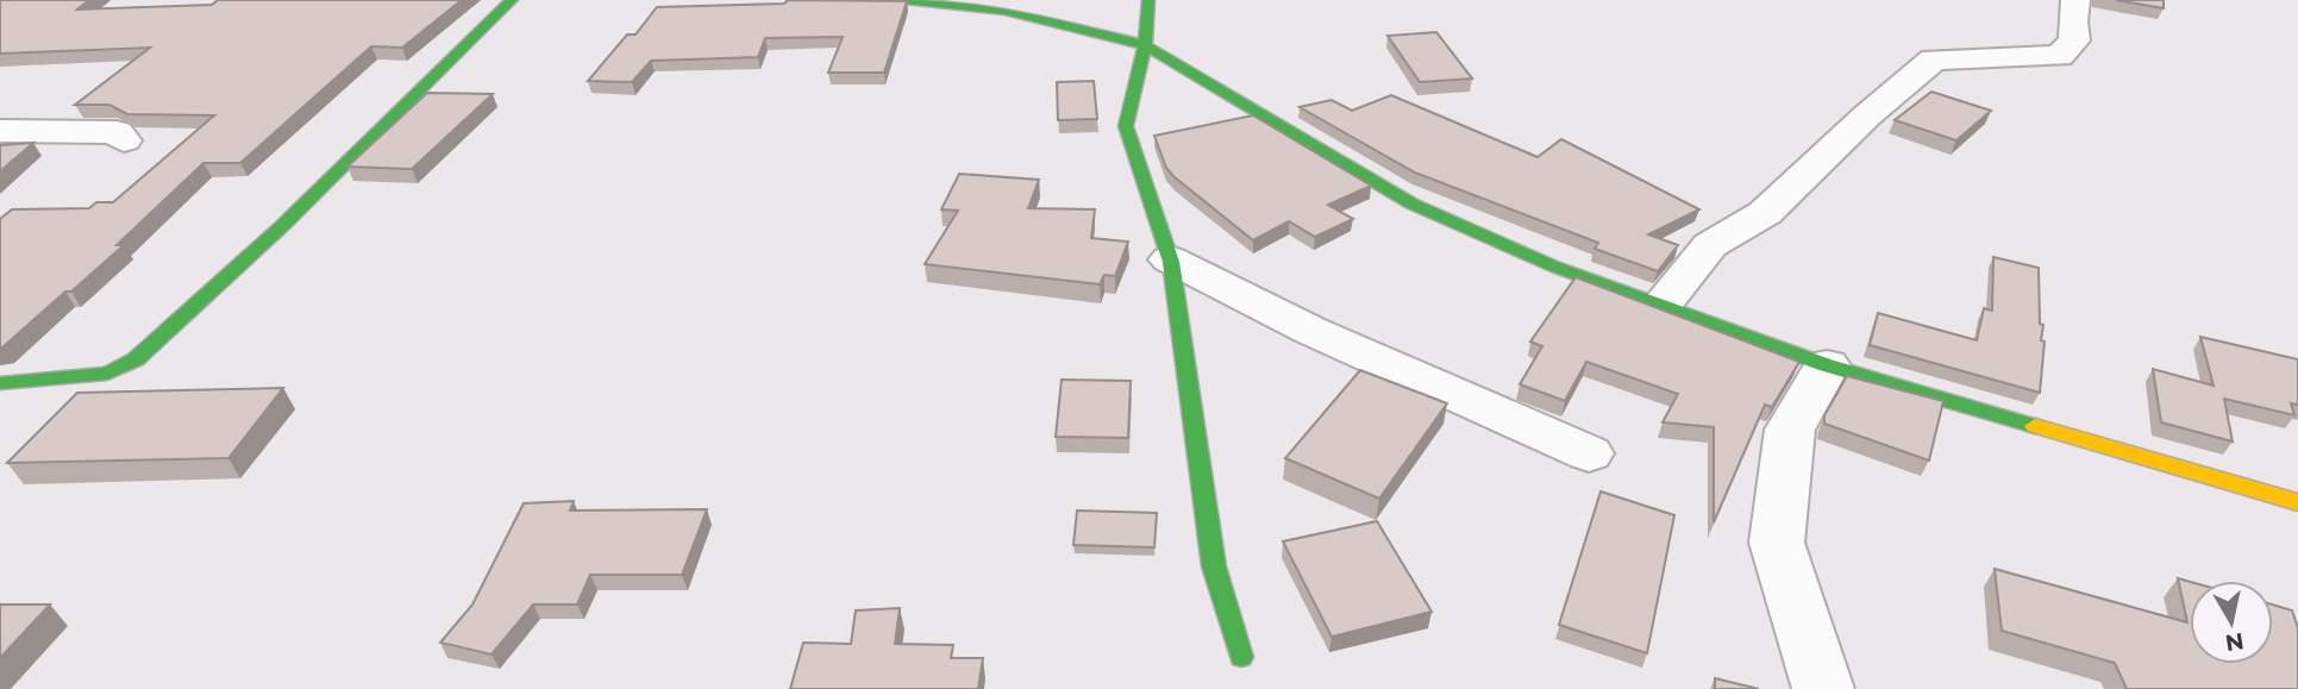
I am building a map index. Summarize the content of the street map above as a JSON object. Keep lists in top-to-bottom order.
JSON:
{
  "north": "bottom"
}
